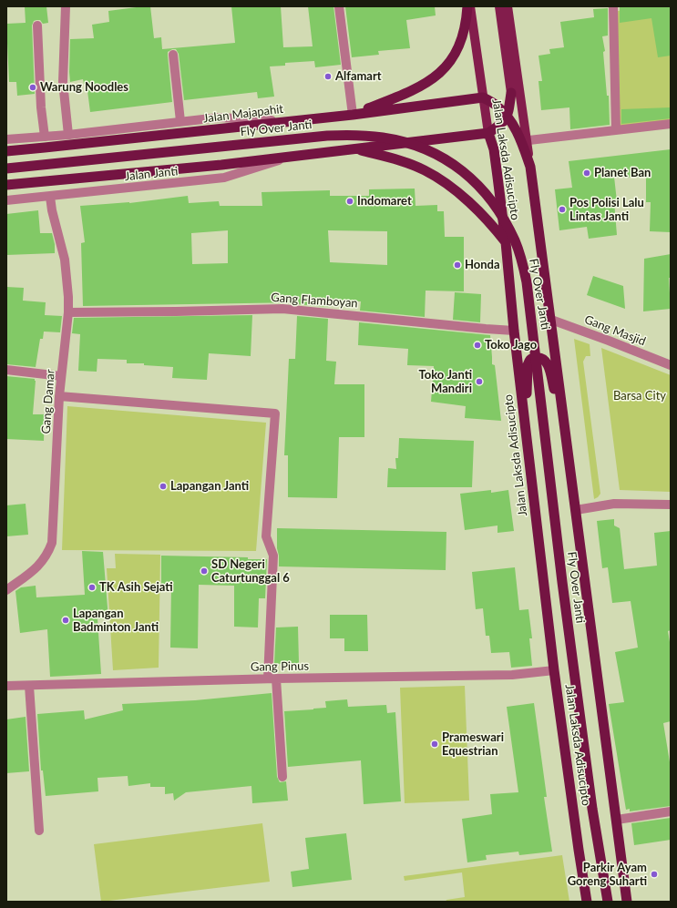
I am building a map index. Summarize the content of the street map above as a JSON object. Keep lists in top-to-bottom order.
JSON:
{
  "streets": {
    "highway": ["Jalan Majapahit", "Fly Over Janti", "Jalan Laksda Adisucipto"],
    "street": [
      "Jalan Janti",
      "Gang Flamboyan",
      "Gang Masjid",
      "Gang Damar",
      "Gang Pinus"
    ]
  },
  "crossings": [
    ["Jalan Majapahit", "Jalan Laksda Adisucipto"],
    ["Jalan Laksda Adisucipto", "Gang Flamboyan"],
    ["Jalan Laksda Adisucipto", "Gang Masjid"],
    ["Jalan Laksda Adisucipto", "Gang Pinus"],
    ["Jalan Janti", "Gang Damar"],
    ["Gang Flamboyan", "Gang Damar"]
  ],
  "parks": ["Barsa City"],
  "places": [
    "Alfamart",
    "Warung Noodles",
    "Planet Ban",
    "Indomaret",
    "Pos Polisi Lalu Lintas Janti",
    "Honda",
    "Toko Jago",
    "Toko Janti Mandiri",
    "Lapangan Janti",
    "SD Negeri Caturtunggal 6",
    "TK Asih Sejati",
    "Lapangan Badminton Janti",
    "Prameswari Equestrian",
    "Parkir Ayam Goreng Suharti"
  ]
}
